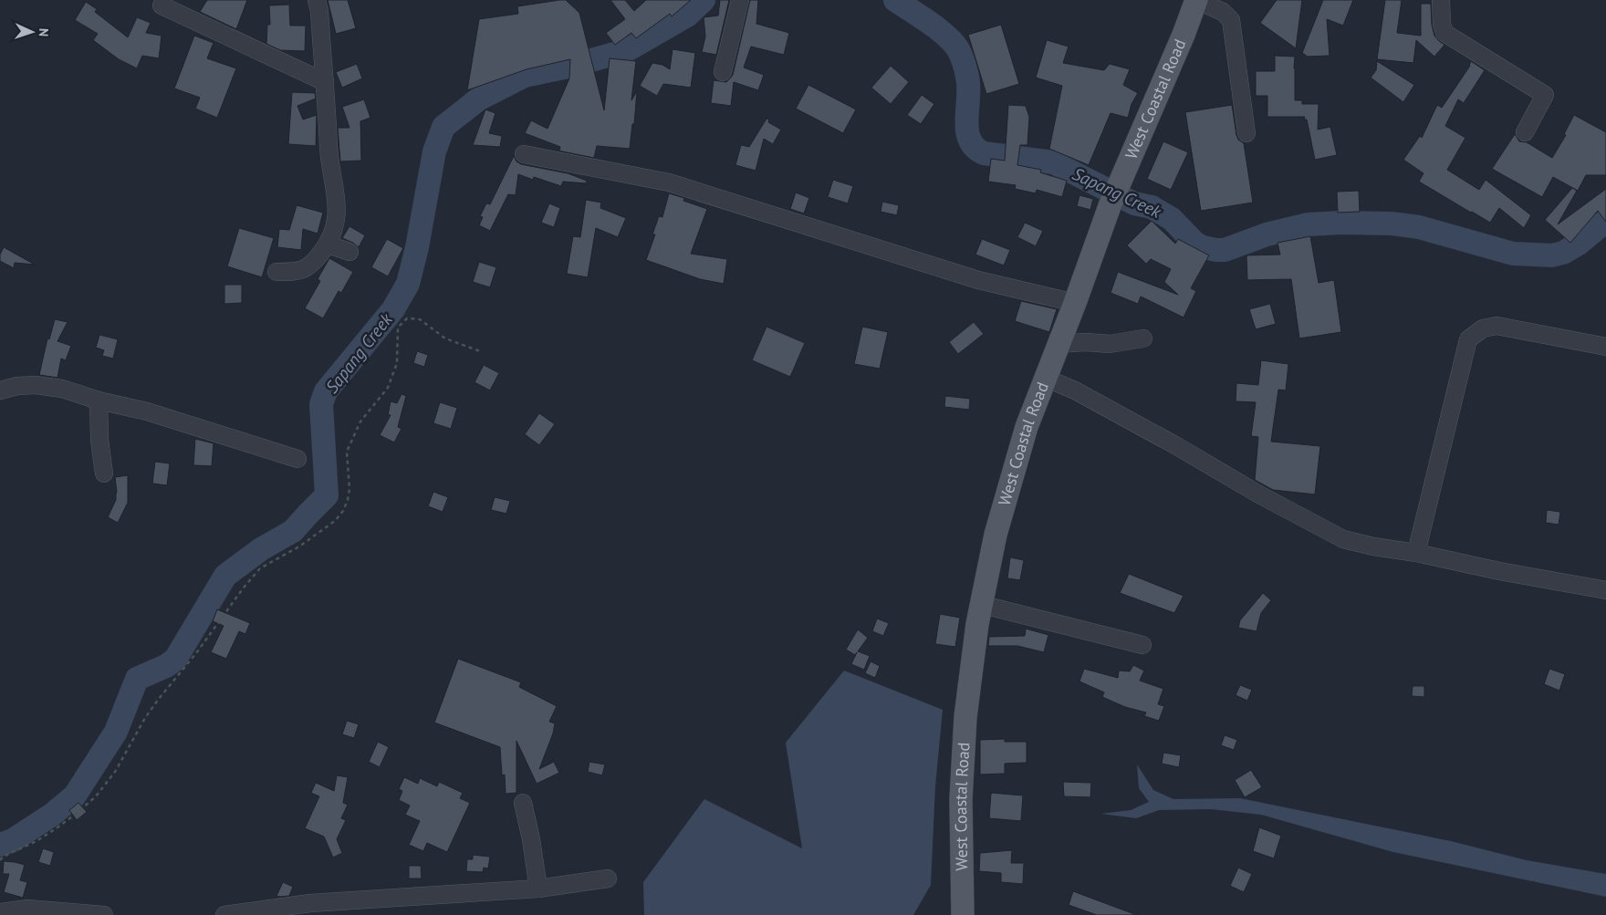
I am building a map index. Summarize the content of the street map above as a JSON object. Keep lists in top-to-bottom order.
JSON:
{
  "streets": {
    "main road": ["West Coastal Road"]
  },
  "water": ["Sapang Creek"],
  "north": "right"
}
